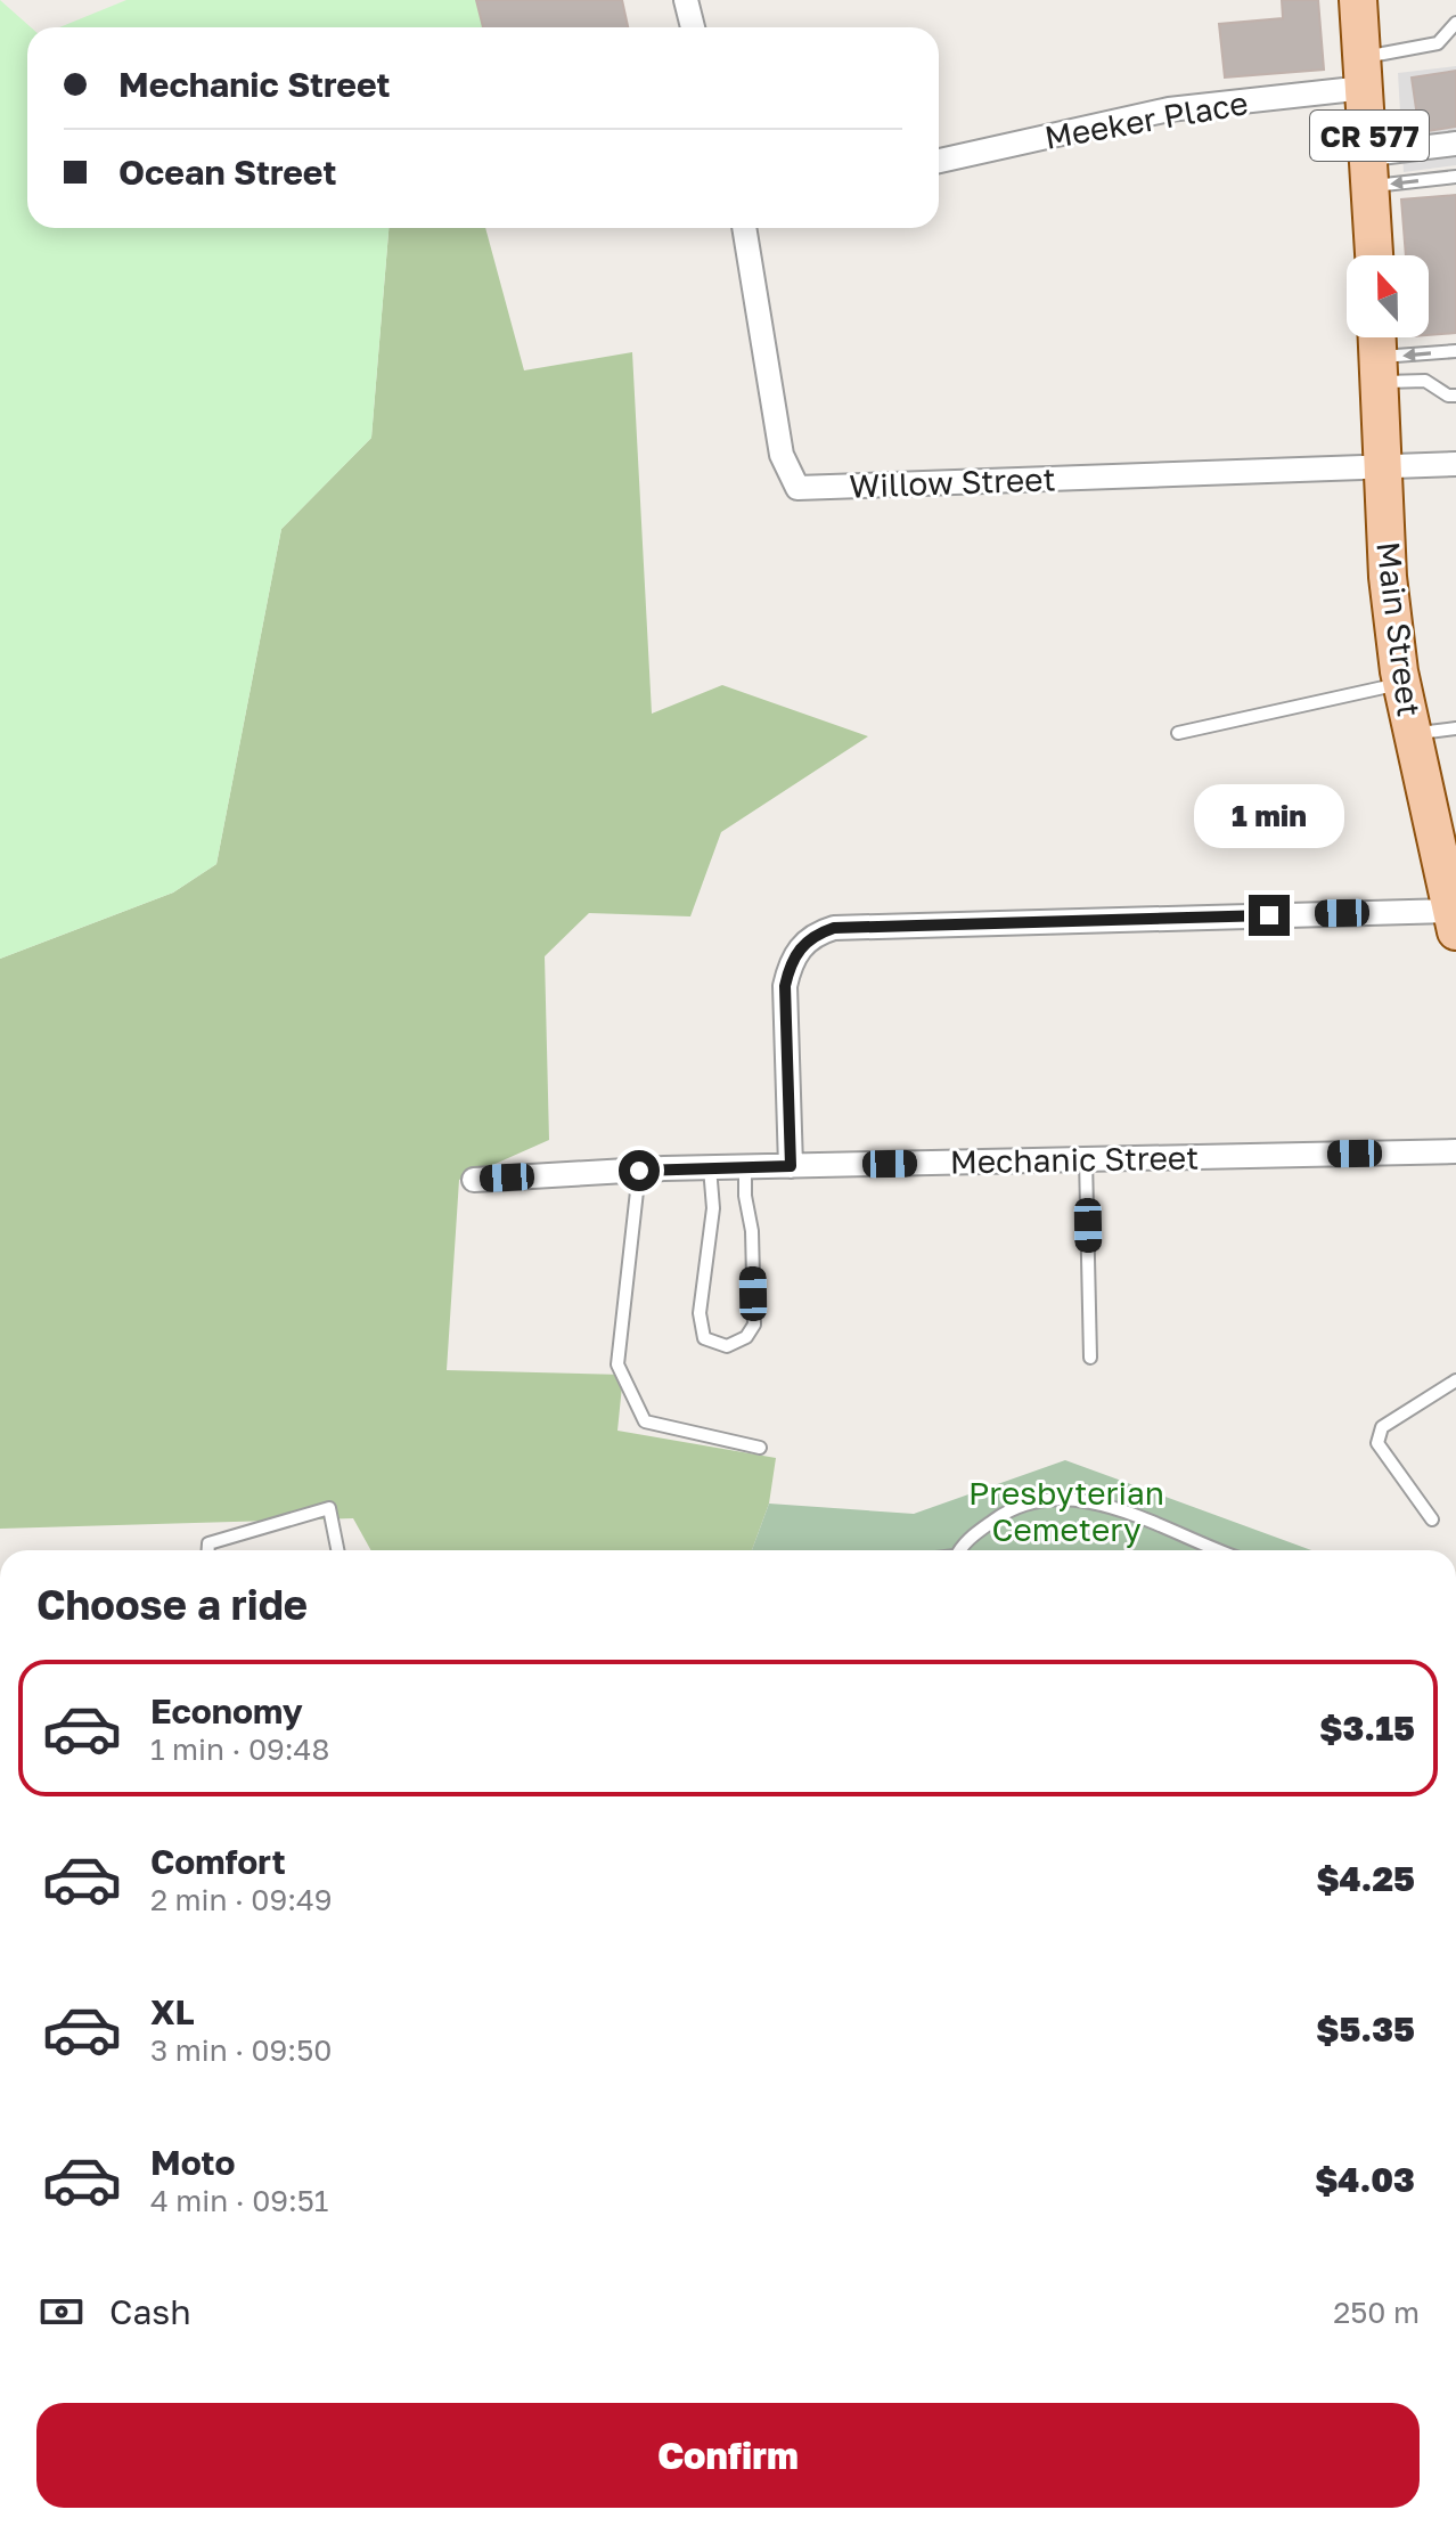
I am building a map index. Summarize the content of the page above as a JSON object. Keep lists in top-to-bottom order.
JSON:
{
  "streets": {
    "main road": ["CR 577", "Main Street"],
    "street": ["Meeker Place", "Willow Street", "Mechanic Street"]
  },
  "crossings": [
    ["Meeker Place", "CR 577"],
    ["Willow Street", "Main Street"]
  ],
  "parks": ["Presbyterian Cemetery"],
  "north": "top",
  "page": {
    "banner": ["Mechanic Street", "Ocean Street"],
    "bubble": "1 min",
    "heading": "Choose a ride",
    "list": [
      {
        "name": "Economy",
        "note": "1 min · 09:48",
        "value": "$3.15"
      },
      {
        "name": "Comfort",
        "note": "2 min · 09:49",
        "value": "$4.25"
      },
      {
        "name": "XL",
        "note": "3 min · 09:50",
        "value": "$5.35"
      },
      {
        "name": "Moto",
        "note": "4 min · 09:51",
        "value": "$4.03"
      }
    ],
    "pay": ["Cash", "250 m"],
    "buttons": "Confirm"
  }
}
